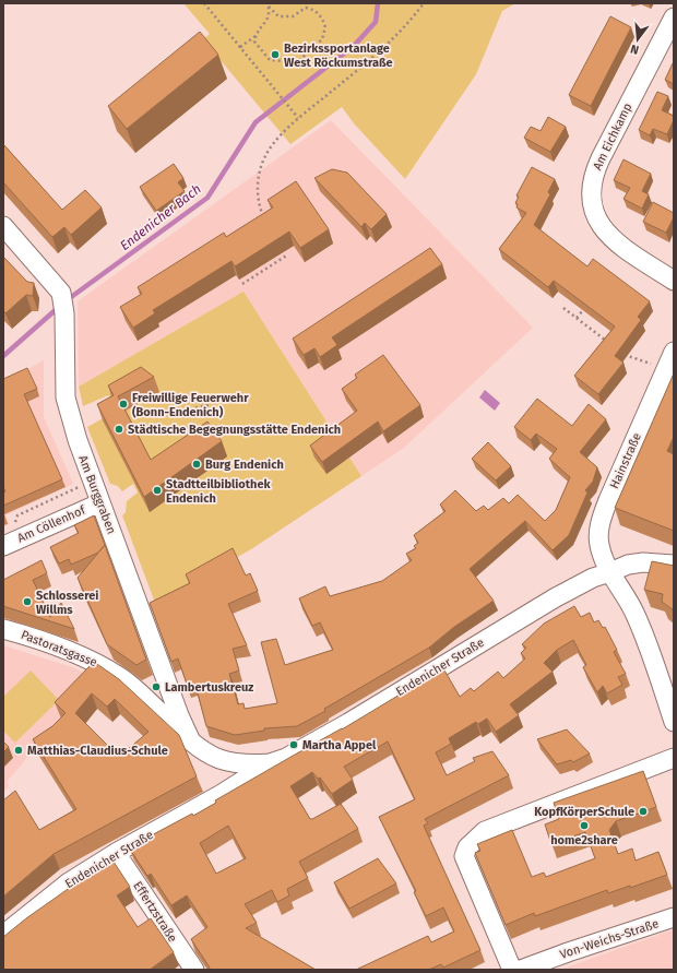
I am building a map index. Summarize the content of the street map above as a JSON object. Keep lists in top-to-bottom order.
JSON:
{
  "streets": {
    "street": [
      "Am Eichkamp",
      "Hainstraße",
      "Am Burggraben",
      "Am Cöllenhof",
      "Pastoratsgasse",
      "Endenicher Straße",
      "Effertzstraße",
      "Von-Weichs-Straße"
    ]
  },
  "crossings": [
    ["Hainstraße", "Endenicher Straße"],
    ["Am Burggraben", "Am Cöllenhof"],
    ["Am Burggraben", "Pastoratsgasse"],
    ["Endenicher Straße", "Effertzstraße"]
  ],
  "water": ["Endenicher Bach"],
  "places": [
    "Bezirkssportanlage West Röckumstraße",
    "Freiwillige Feuerwehr (Bonn-Endenich)",
    "Städtische Begegnungsstätte Endenich",
    "Burg Endenich",
    "Stadtteilbibliothek Endenich",
    "Schlosserei Willms",
    "Lambertuskreuz",
    "Martha Appel",
    "Matthias-Claudius-Schule",
    "KopfKörperSchule",
    "home2share"
  ],
  "north": "bottom"
}
